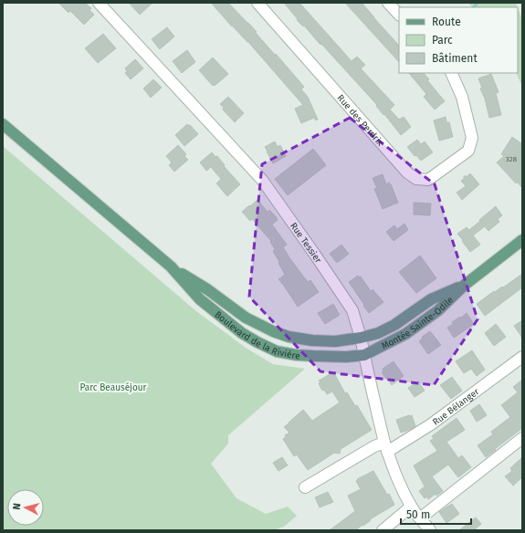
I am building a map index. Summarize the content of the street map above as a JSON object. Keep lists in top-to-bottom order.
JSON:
{
  "streets": {
    "main road": ["Montée Sainte-Odile", "Boulevard de la Rivière"],
    "street": ["Rue des Perdrix", "Rue Tessier", "Rue Bélanger"]
  },
  "crossings": [
    ["Rue Tessier", "Montée Sainte-Odile"],
    ["Rue Tessier", "Boulevard de la Rivière"],
    ["Rue Tessier", "Rue Bélanger"],
    ["Montée Sainte-Odile", "Boulevard de la Rivière"]
  ],
  "parks": ["Parc Beauséjour"],
  "house_numbers": ["328"],
  "legend": ["Route", "Parc", "Bâtiment"],
  "scale_bar": "50 m",
  "north": "left"
}
